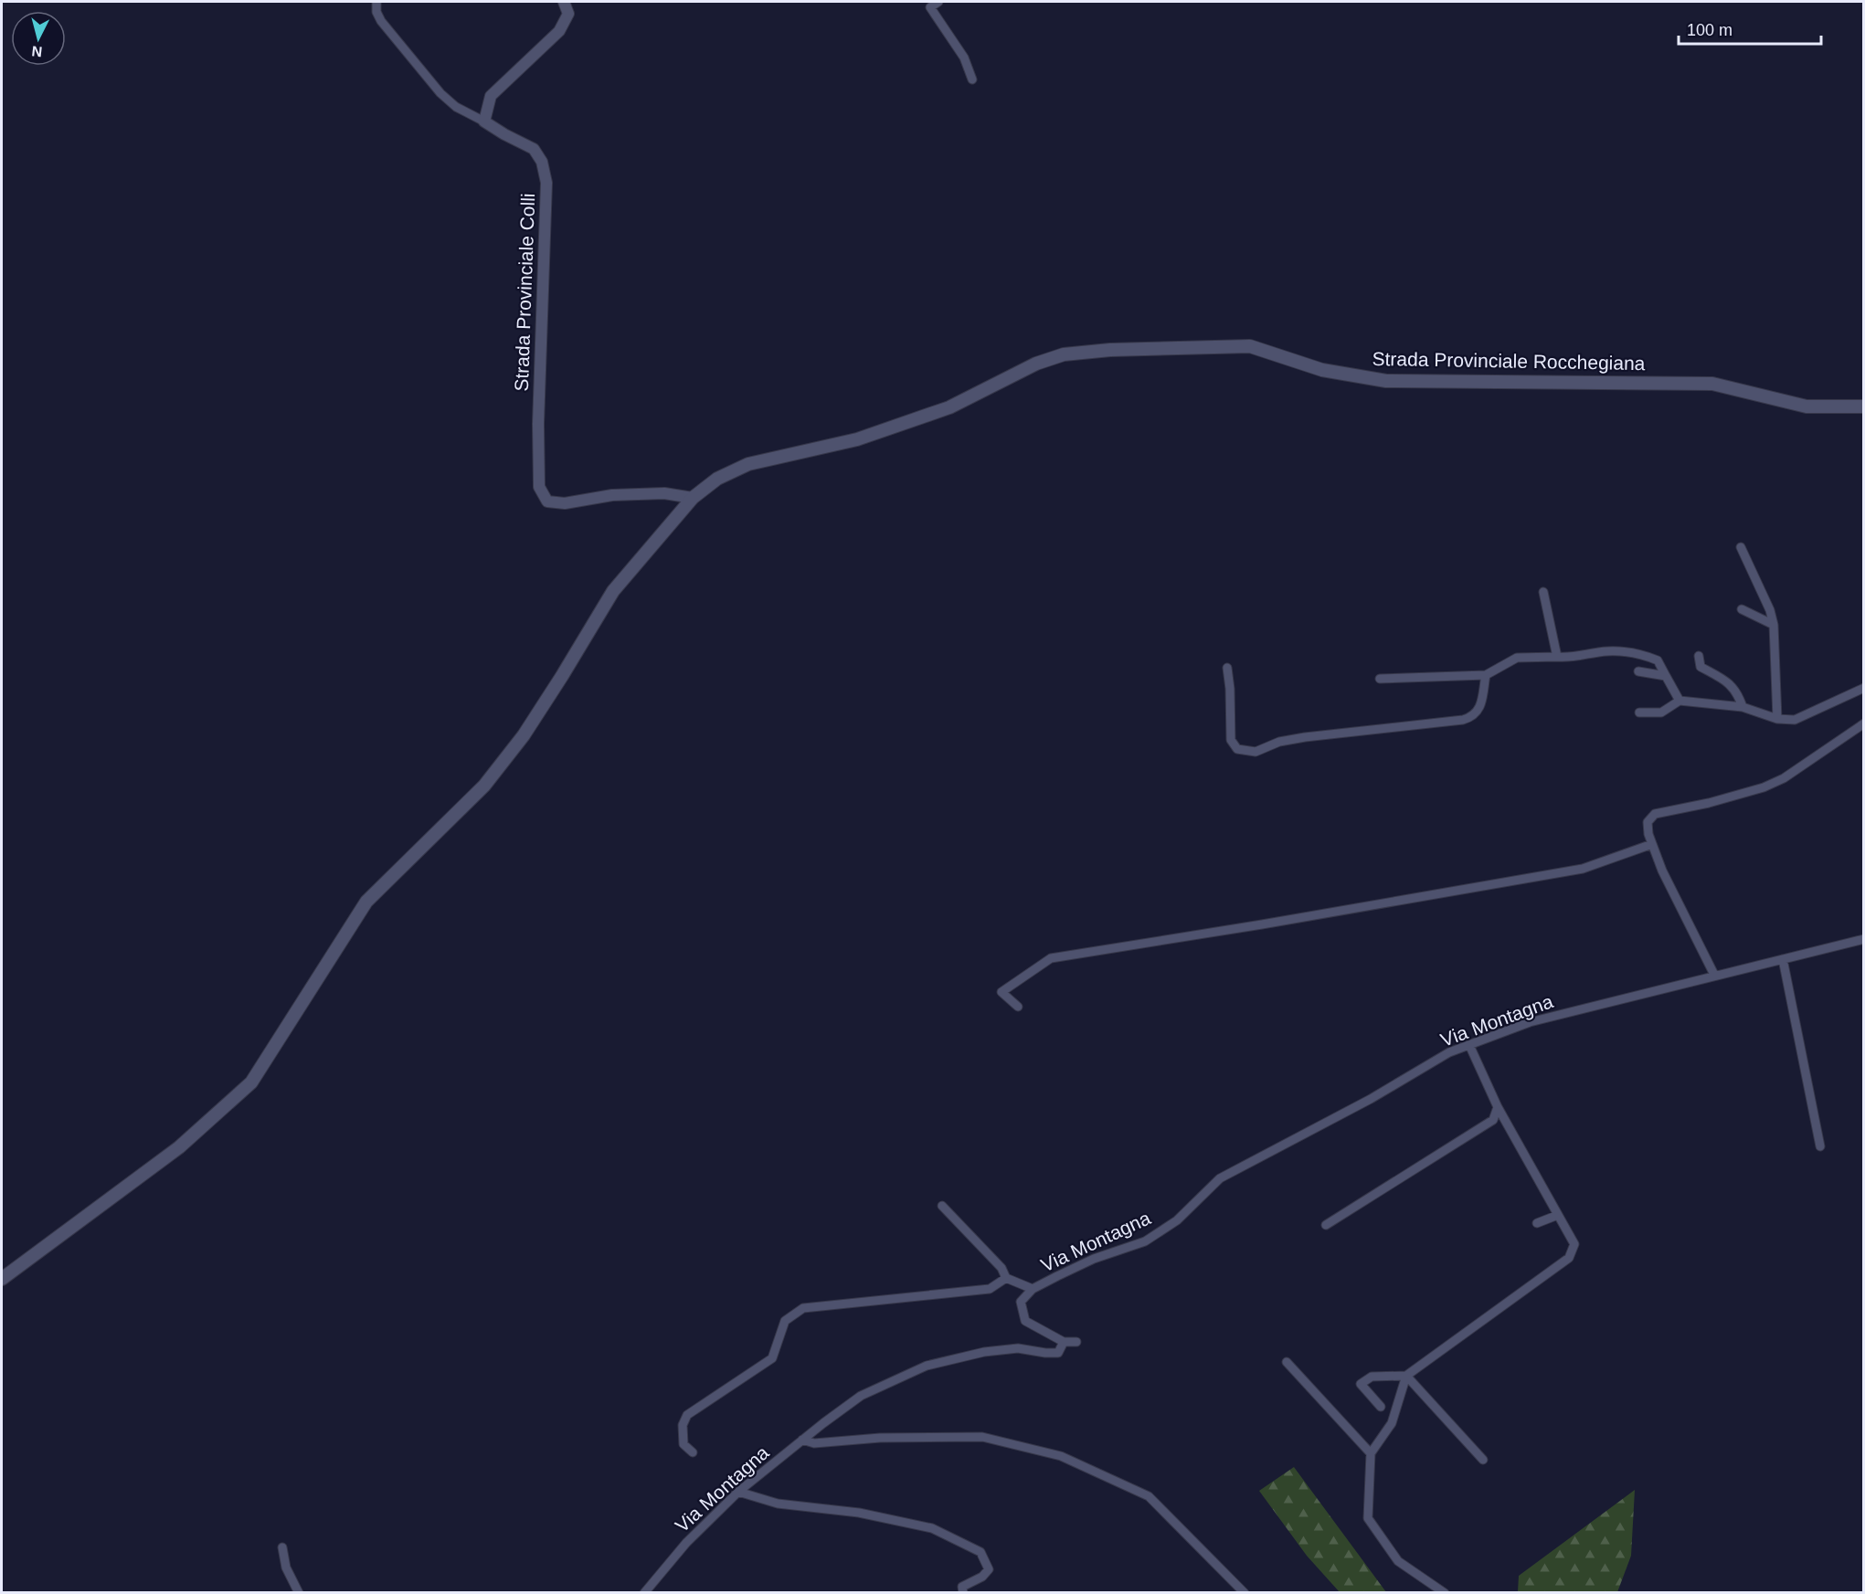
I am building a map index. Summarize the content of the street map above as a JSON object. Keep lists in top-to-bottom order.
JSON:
{
  "streets": {
    "main road": ["Strada Provinciale Rocchegiana"],
    "street": ["Strada Provinciale Colli", "Via Montagna"]
  },
  "crossings": [
    ["Strada Provinciale Colli", "Strada Provinciale Rocchegiana"]
  ],
  "scale_bar": "100 m",
  "north": "bottom"
}
